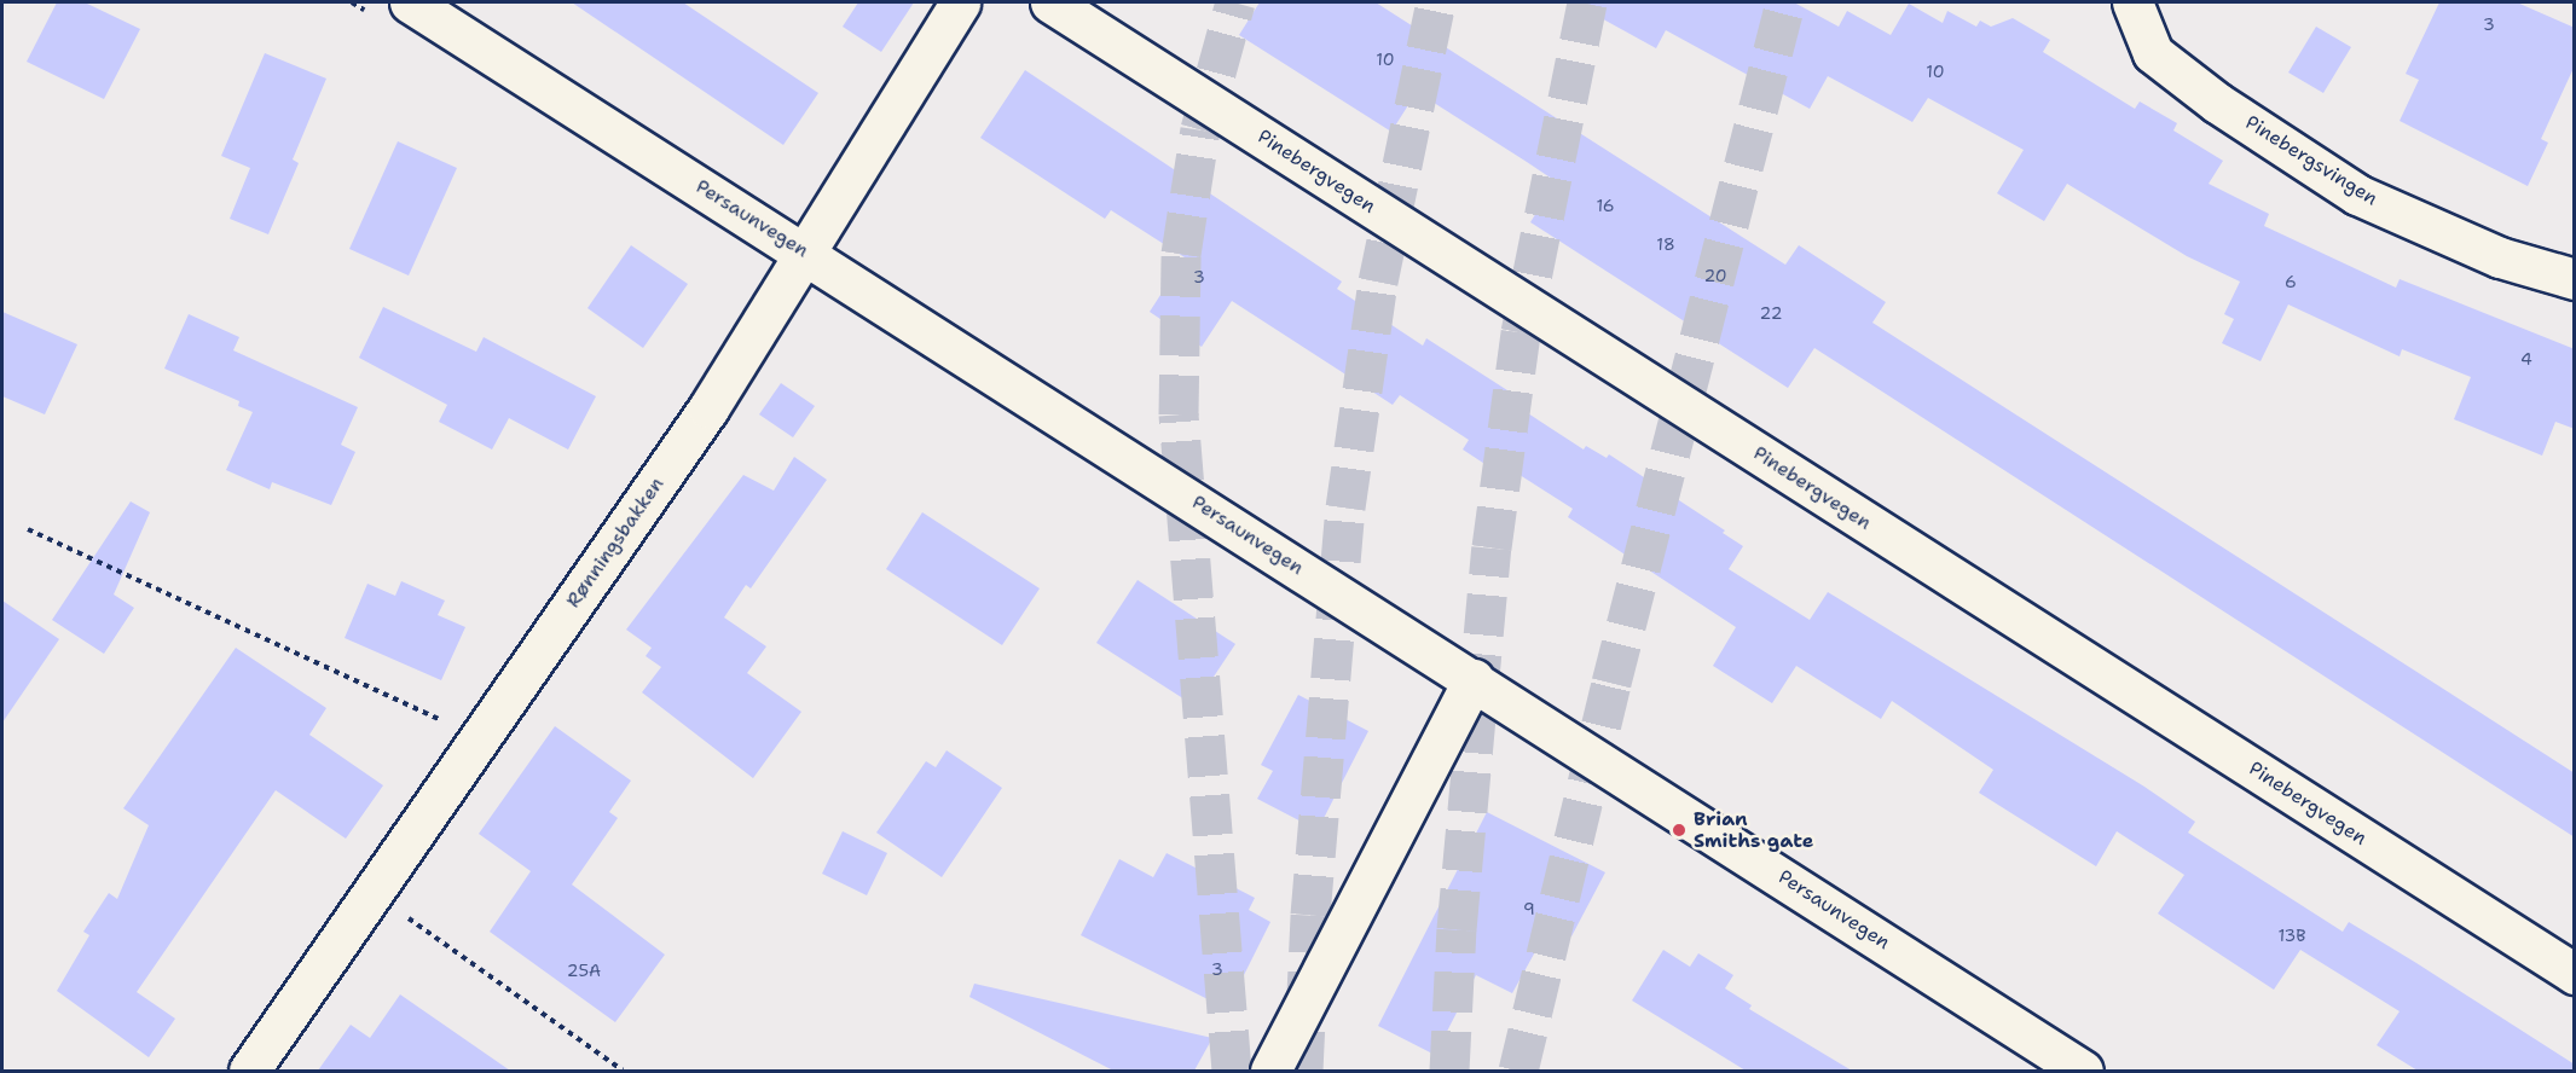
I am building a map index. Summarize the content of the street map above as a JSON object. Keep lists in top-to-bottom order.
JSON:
{
  "streets": {
    "street": [
      "Pinebergsvingen",
      "Pinebergvegen",
      "Persaunvegen",
      "Rønningsbakken"
    ]
  },
  "crossings": [
    ["Persaunvegen", "Rønningsbakken"]
  ],
  "places": ["Brian Smiths gate"],
  "house_numbers": [
    "3",
    "10",
    "10",
    "16",
    "18",
    "20",
    "3",
    "6",
    "22",
    "4",
    "9",
    "13B",
    "3",
    "25A"
  ]
}
